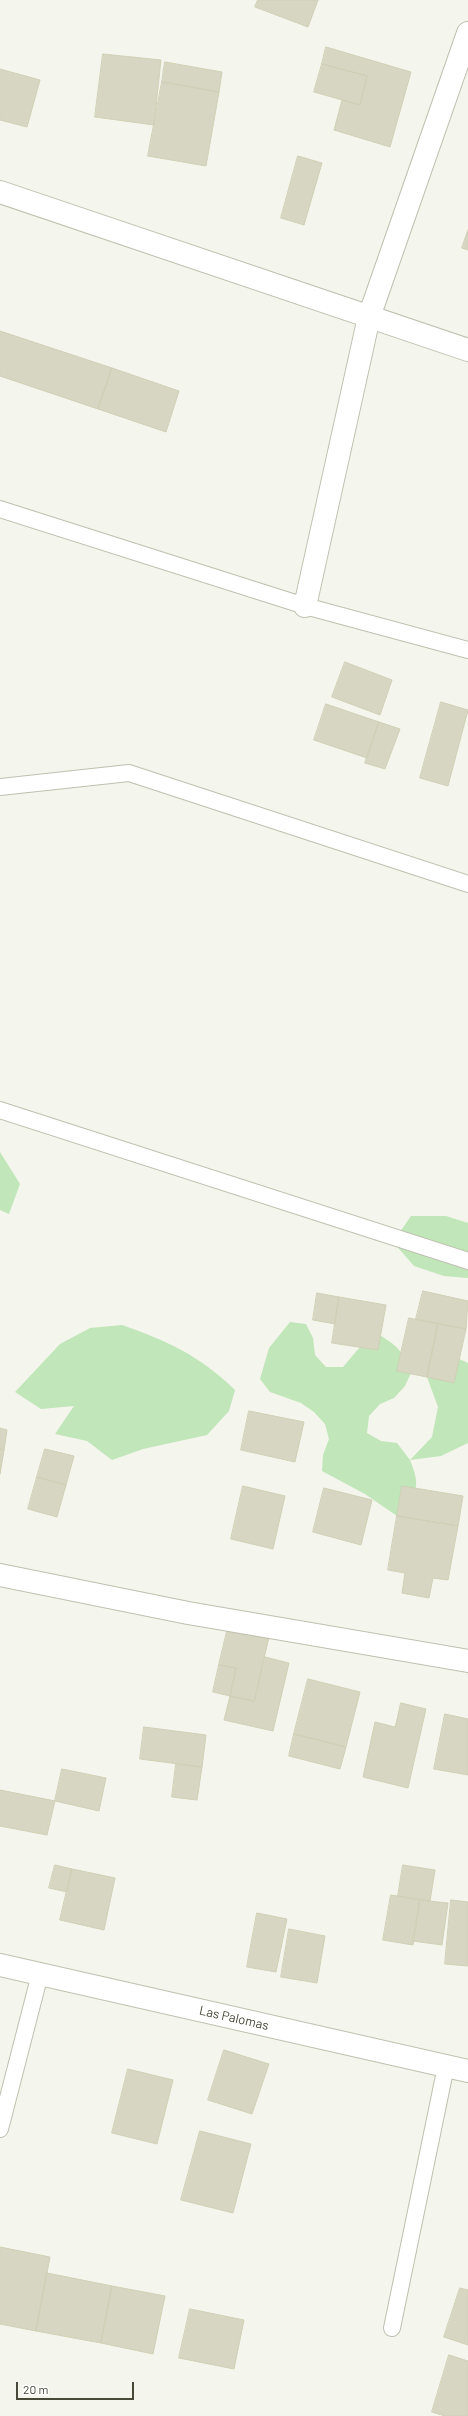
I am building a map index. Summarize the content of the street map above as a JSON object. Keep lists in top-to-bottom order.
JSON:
{
  "streets": {
    "street": ["Las Palomas"]
  },
  "scale_bar": "20 m"
}
